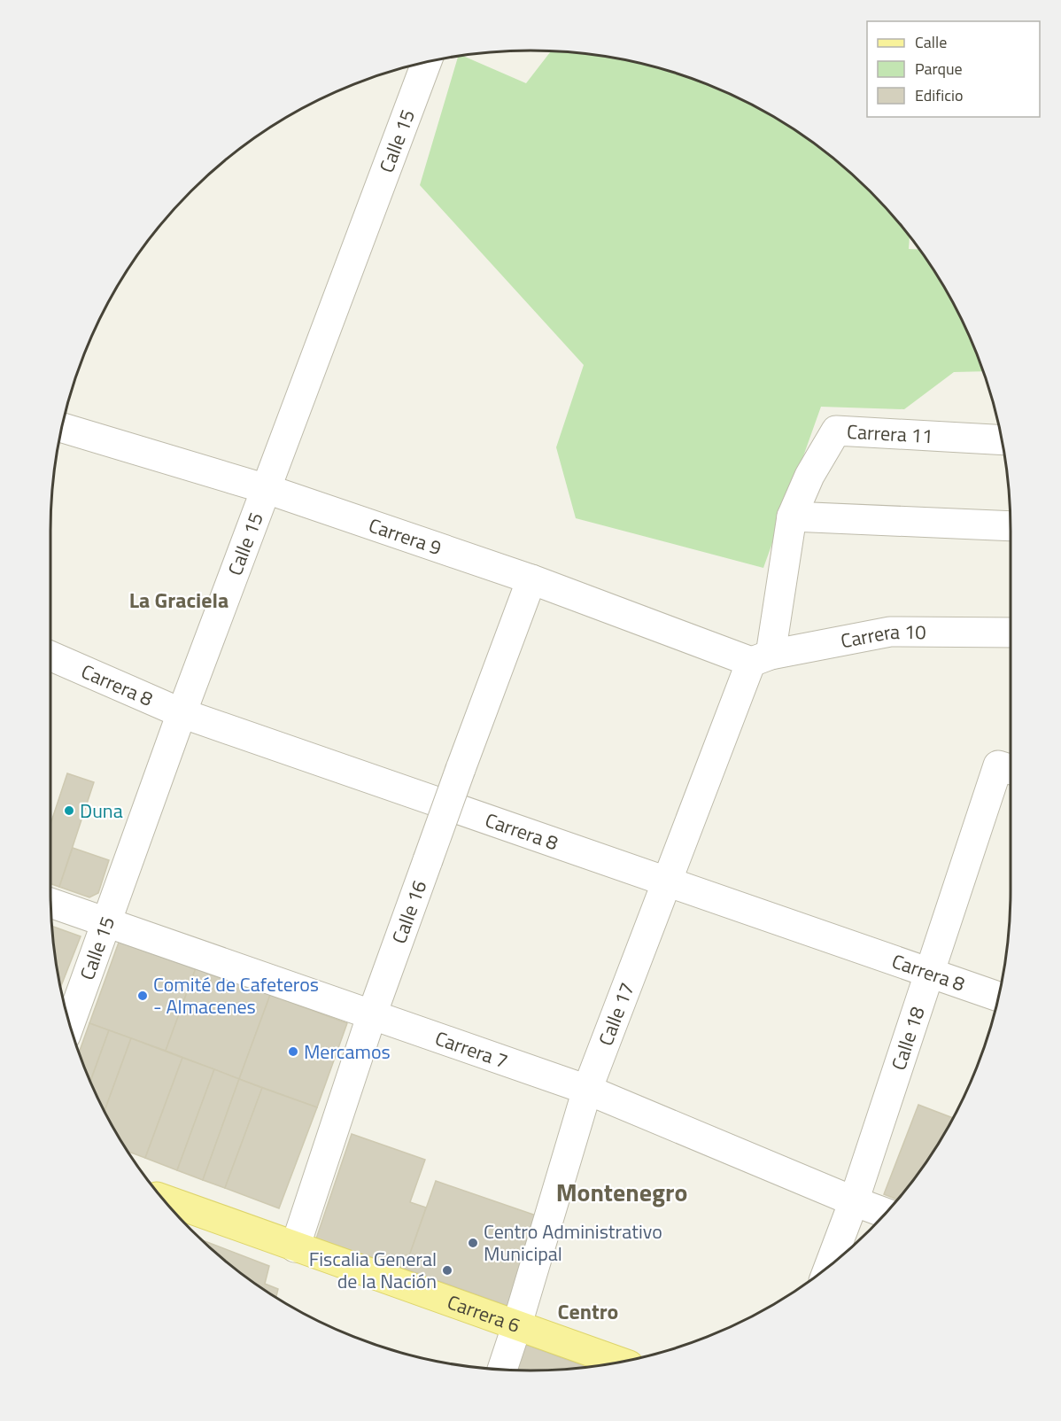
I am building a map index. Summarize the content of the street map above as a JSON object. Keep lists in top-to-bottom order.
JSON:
{
  "streets": {
    "main road": ["Carrera 6"],
    "street": [
      "Calle 15",
      "Carrera 11",
      "Carrera 9",
      "Carrera 10",
      "Carrera 8",
      "Calle 16",
      "Calle 17",
      "Calle 18",
      "Carrera 7"
    ]
  },
  "crossings": [
    ["Calle 15", "Carrera 9"],
    ["Calle 15", "Carrera 8"],
    ["Calle 15", "Carrera 7"],
    ["Carrera 11", "Carrera 9"],
    ["Carrera 11", "Carrera 10"],
    ["Carrera 11", "Calle 17"],
    ["Carrera 9", "Carrera 10"],
    ["Carrera 9", "Calle 16"],
    ["Carrera 9", "Calle 17"],
    ["Carrera 10", "Calle 17"],
    ["Carrera 8", "Calle 17"],
    ["Carrera 8", "Calle 18"],
    ["Calle 16", "Carrera 7"],
    ["Calle 16", "Carrera 6"],
    ["Calle 17", "Carrera 7"],
    ["Calle 17", "Carrera 6"],
    ["Calle 18", "Carrera 7"]
  ],
  "districts": ["La Graciela", "Montenegro", "Centro"],
  "places": [
    "Duna",
    "Comité de Cafeteros - Almacenes",
    "Mercamos",
    "Centro Administrativo Municipal",
    "Fiscalia General de la Nación"
  ],
  "legend": ["Calle", "Parque", "Edificio"]
}
